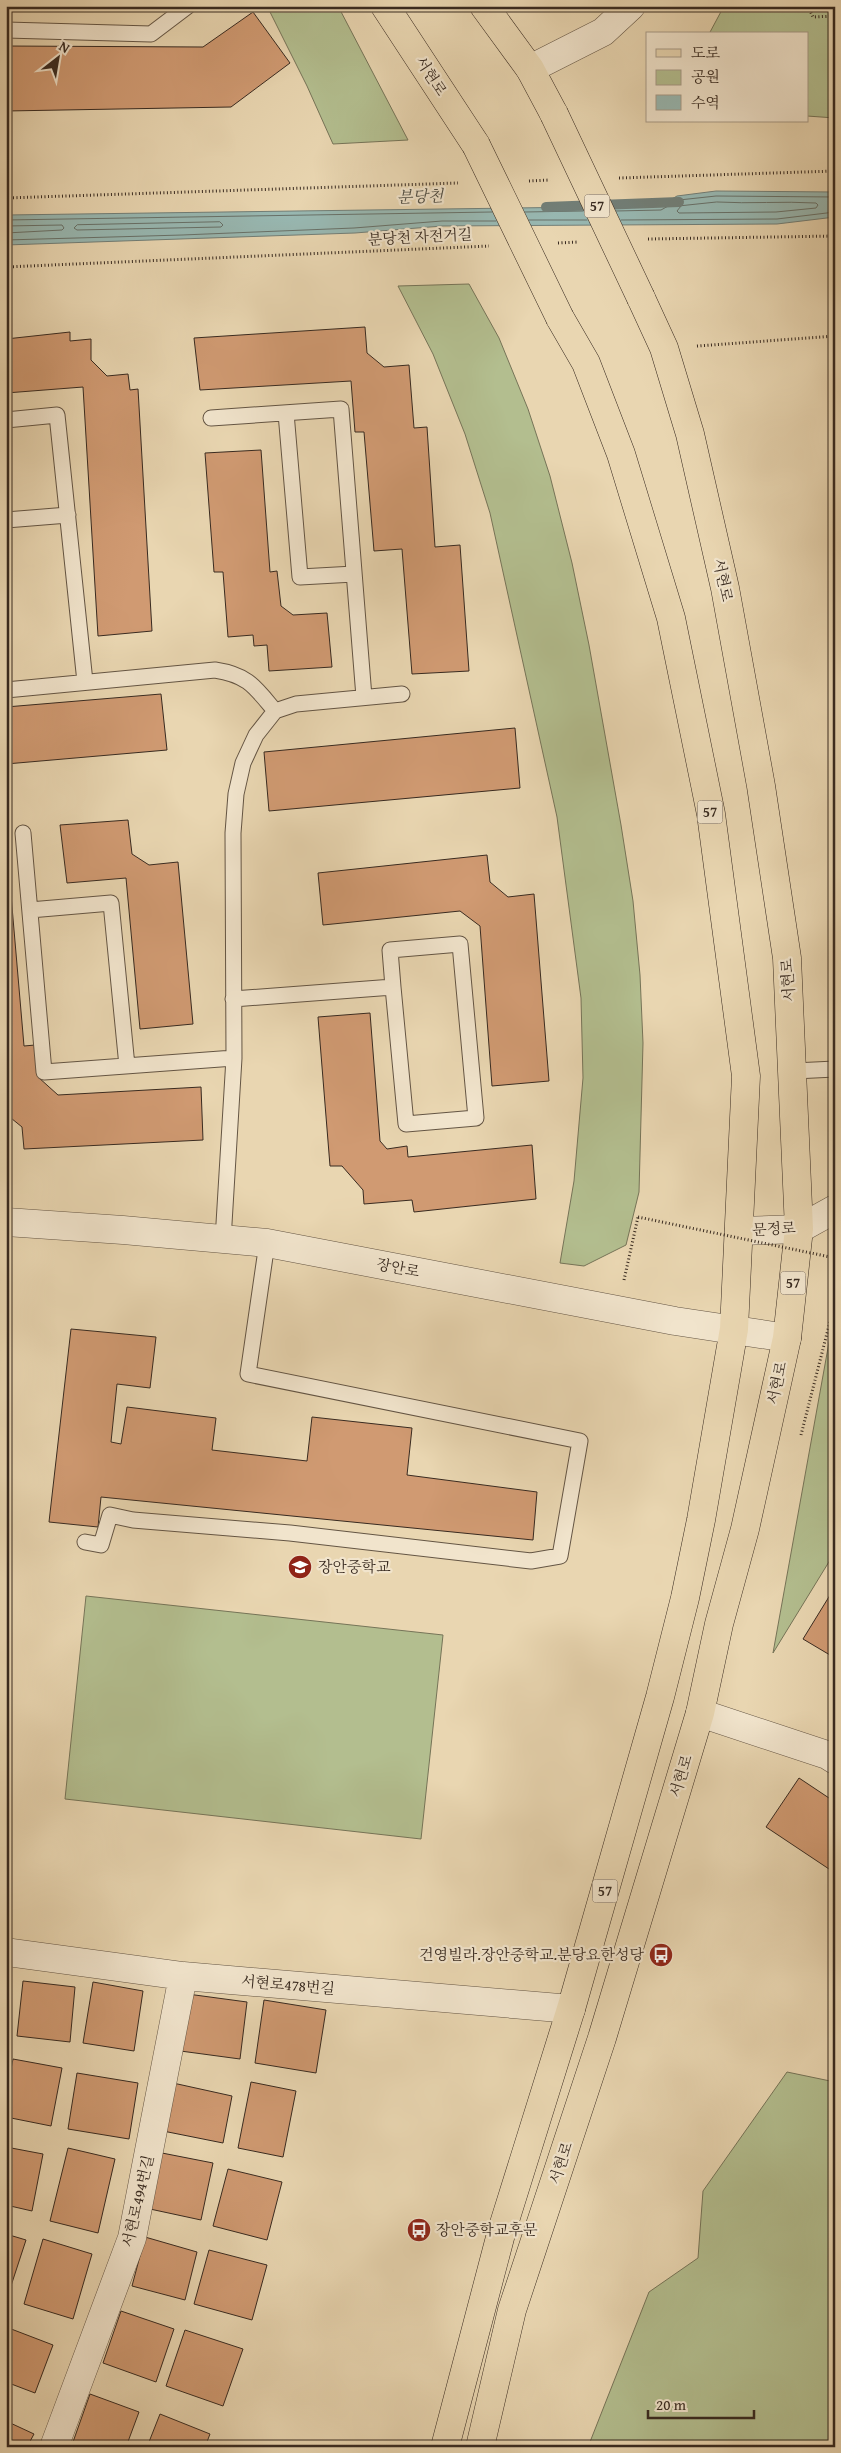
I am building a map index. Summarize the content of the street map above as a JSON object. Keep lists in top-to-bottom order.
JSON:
{
  "streets": {
    "main road": ["서현로", "57"],
    "street": [
      "문정로",
      "장안로",
      "서현로478번길",
      "서현로494번길"
    ],
    "path": ["분당천 자전거길"]
  },
  "crossings": [
    ["서현로", "57"],
    ["서현로", "문정로"],
    ["서현로", "장안로"],
    ["57", "문정로"],
    ["57", "장안로"],
    ["57", "서현로478번길"],
    ["서현로478번길", "서현로494번길"]
  ],
  "water": ["분당천"],
  "places": {
    "school or university": ["장안중학교"],
    "bus stop": ["건영빌라.장안중학교.분당요한성당", "장안중학교후문"]
  },
  "legend": ["도로", "공원", "수역"],
  "scale_bar": "20 m",
  "north": "top right"
}
